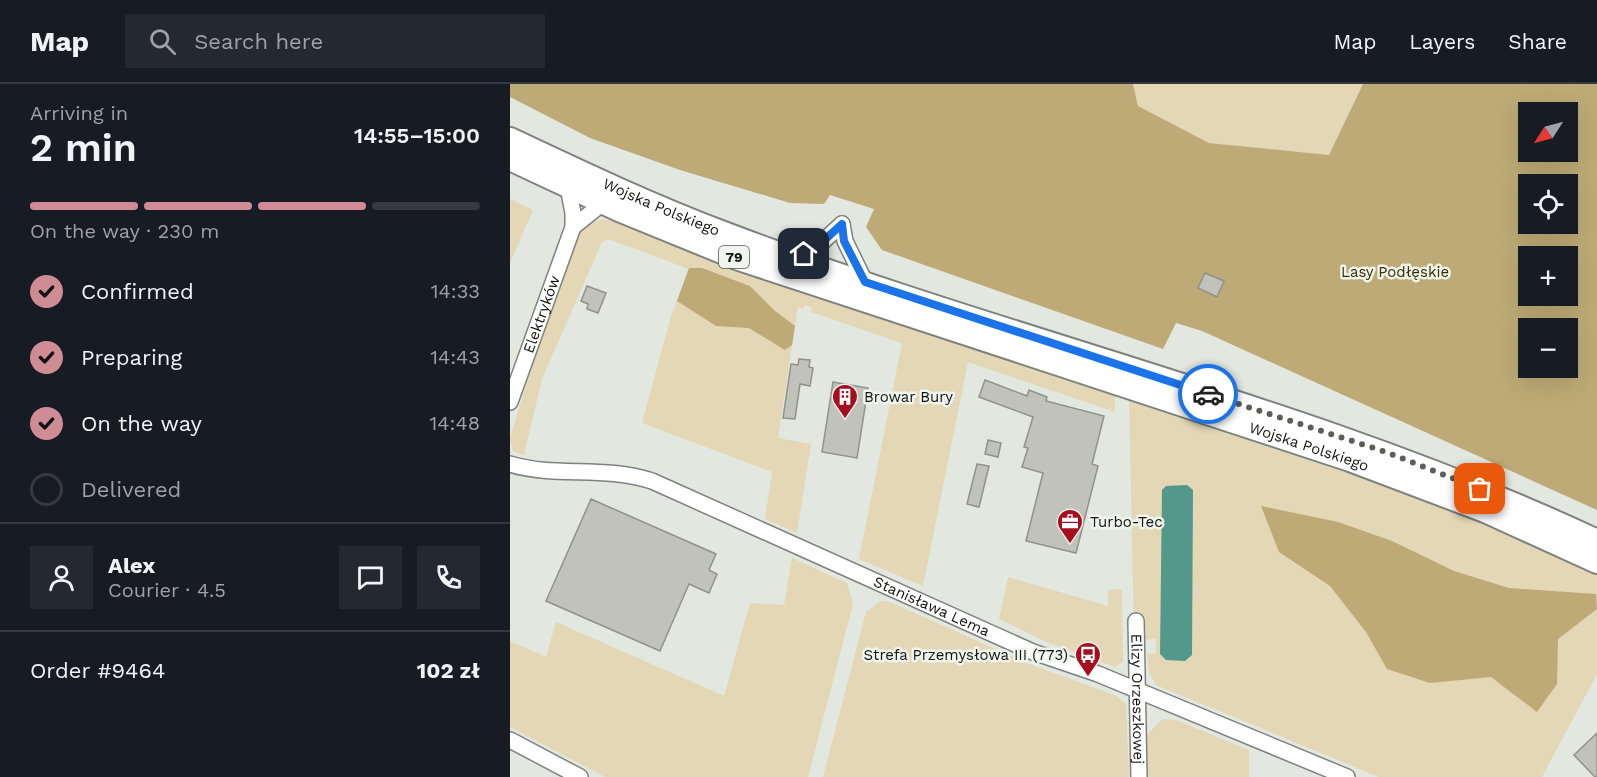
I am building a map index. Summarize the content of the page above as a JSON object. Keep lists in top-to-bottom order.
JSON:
{
  "streets": {
    "main road": ["Wojska Polskiego", "79"],
    "street": ["Elektryków", "Stanisława Lema", "Elizy Orzeszkowej"]
  },
  "crossings": [
    ["Wojska Polskiego", "Elektryków"],
    ["Stanisława Lema", "Elizy Orzeszkowej"]
  ],
  "parks": ["Lasy Podłęskie"],
  "places": {
    "building": ["Browar Bury"],
    "office": ["Turbo-Tec"],
    "bus stop": ["Strefa Przemysłowa III (773)"]
  },
  "north": "bottom left",
  "page": {
    "header": "Map",
    "search": "Search here",
    "nav": ["Map", "Layers", "Share"],
    "heading": ["2 min", "Arriving in", "14:55–15:00"],
    "panel": [
      "Alex",
      "Courier · 4.5",
      "Order #9464",
      "102 zł"
    ],
    "map_buttons": ["+", "−"],
    "bar": "On the way · 230 m",
    "list": [
      ["Confirmed", "14:33"],
      ["Preparing", "14:43"],
      ["On the way", "14:48"],
      "Delivered"
    ]
  }
}
